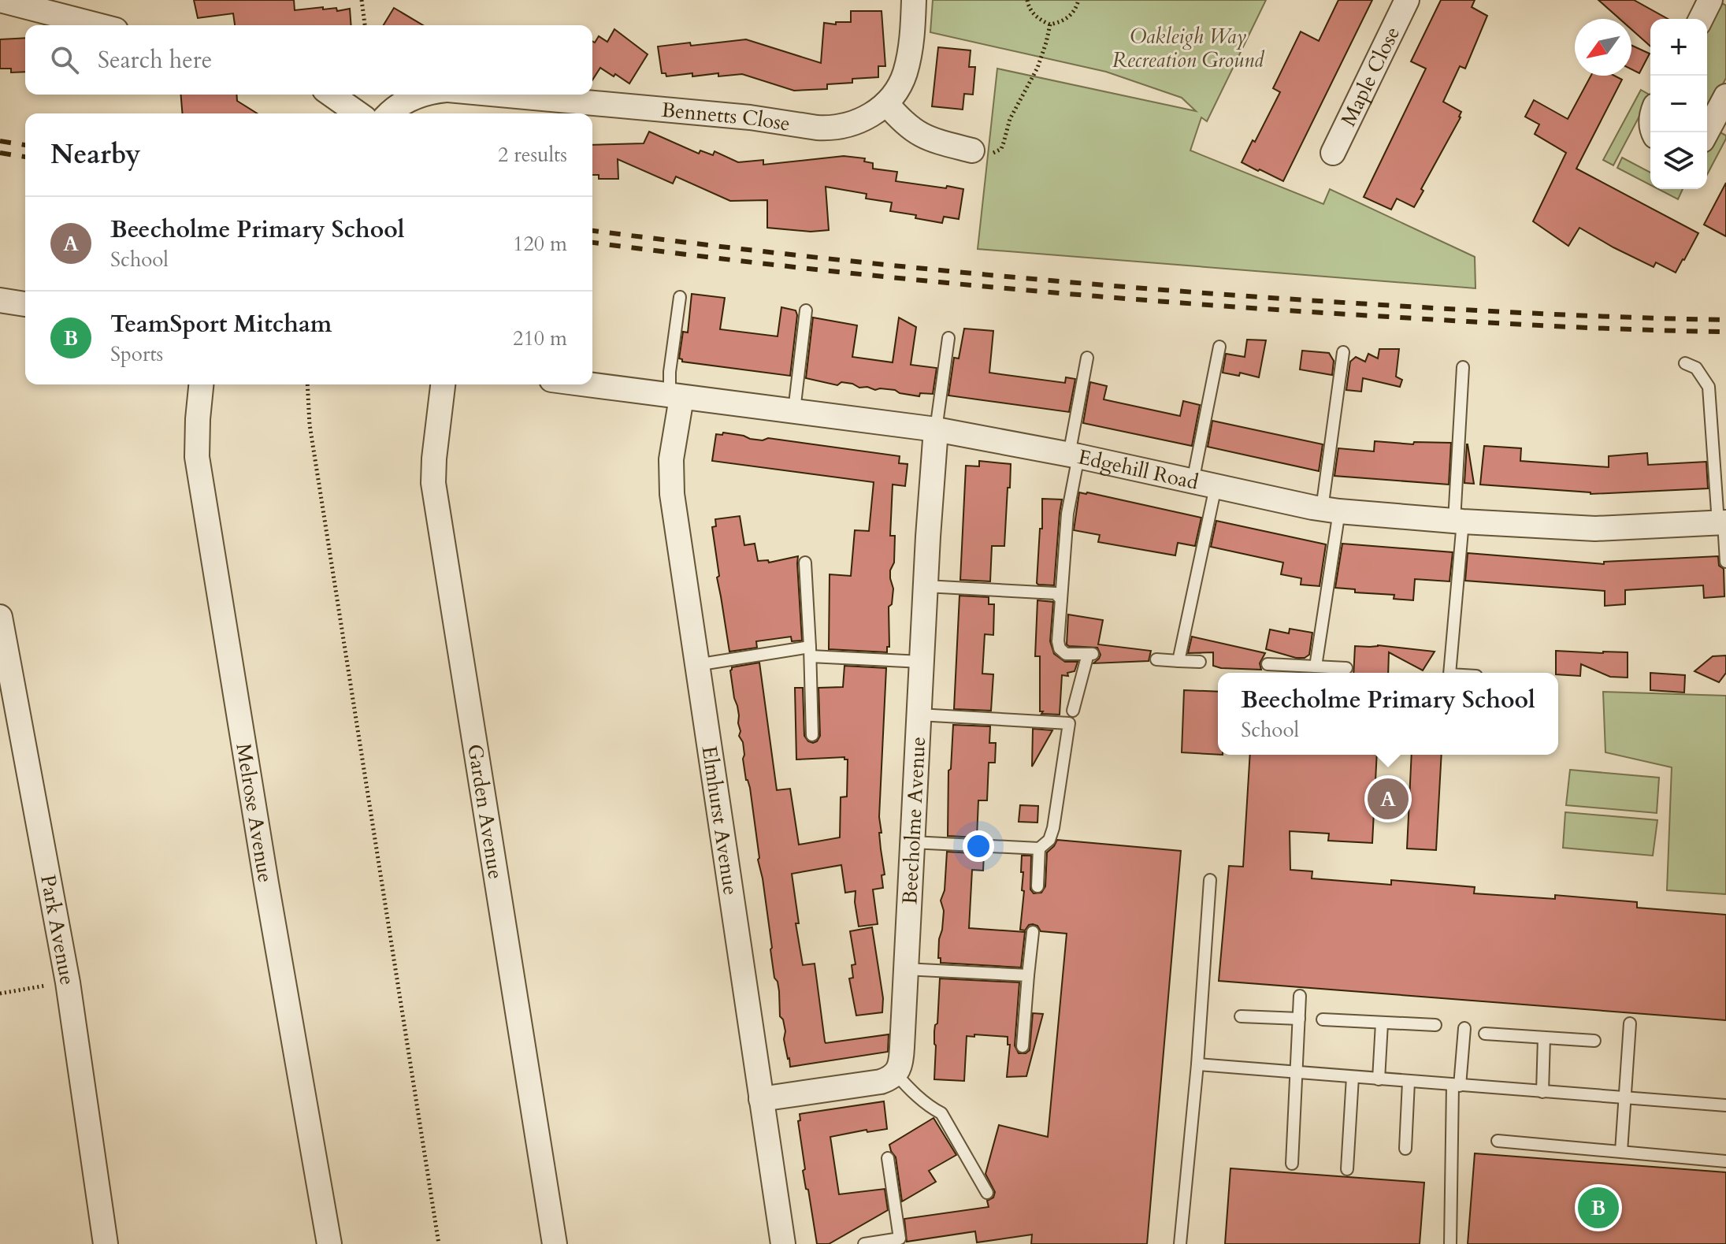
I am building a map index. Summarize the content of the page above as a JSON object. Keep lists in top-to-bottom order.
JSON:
{
  "streets": {
    "street": [
      "Maple Close",
      "Bennetts Close",
      "Edgehill Road",
      "Melrose Avenue",
      "Garden Avenue",
      "Elmhurst Avenue",
      "Beecholme Avenue",
      "Park Avenue"
    ]
  },
  "crossings": [
    ["Edgehill Road", "Elmhurst Avenue"],
    ["Edgehill Road", "Beecholme Avenue"]
  ],
  "parks": ["Oakleigh Way Recreation Ground"],
  "north": "bottom left",
  "page": {
    "map_buttons": ["+", "−"],
    "search": "Search here",
    "heading": ["Nearby", "2 results"],
    "list": [
      {
        "mark": "A",
        "name": "Beecholme Primary School",
        "note": "School",
        "value": "120 m"
      },
      {
        "mark": "B",
        "name": "TeamSport Mitcham",
        "note": "Sports",
        "value": "210 m"
      }
    ],
    "popup": ["Beecholme Primary School", "School"],
    "pins": ["A", "B"]
  }
}
